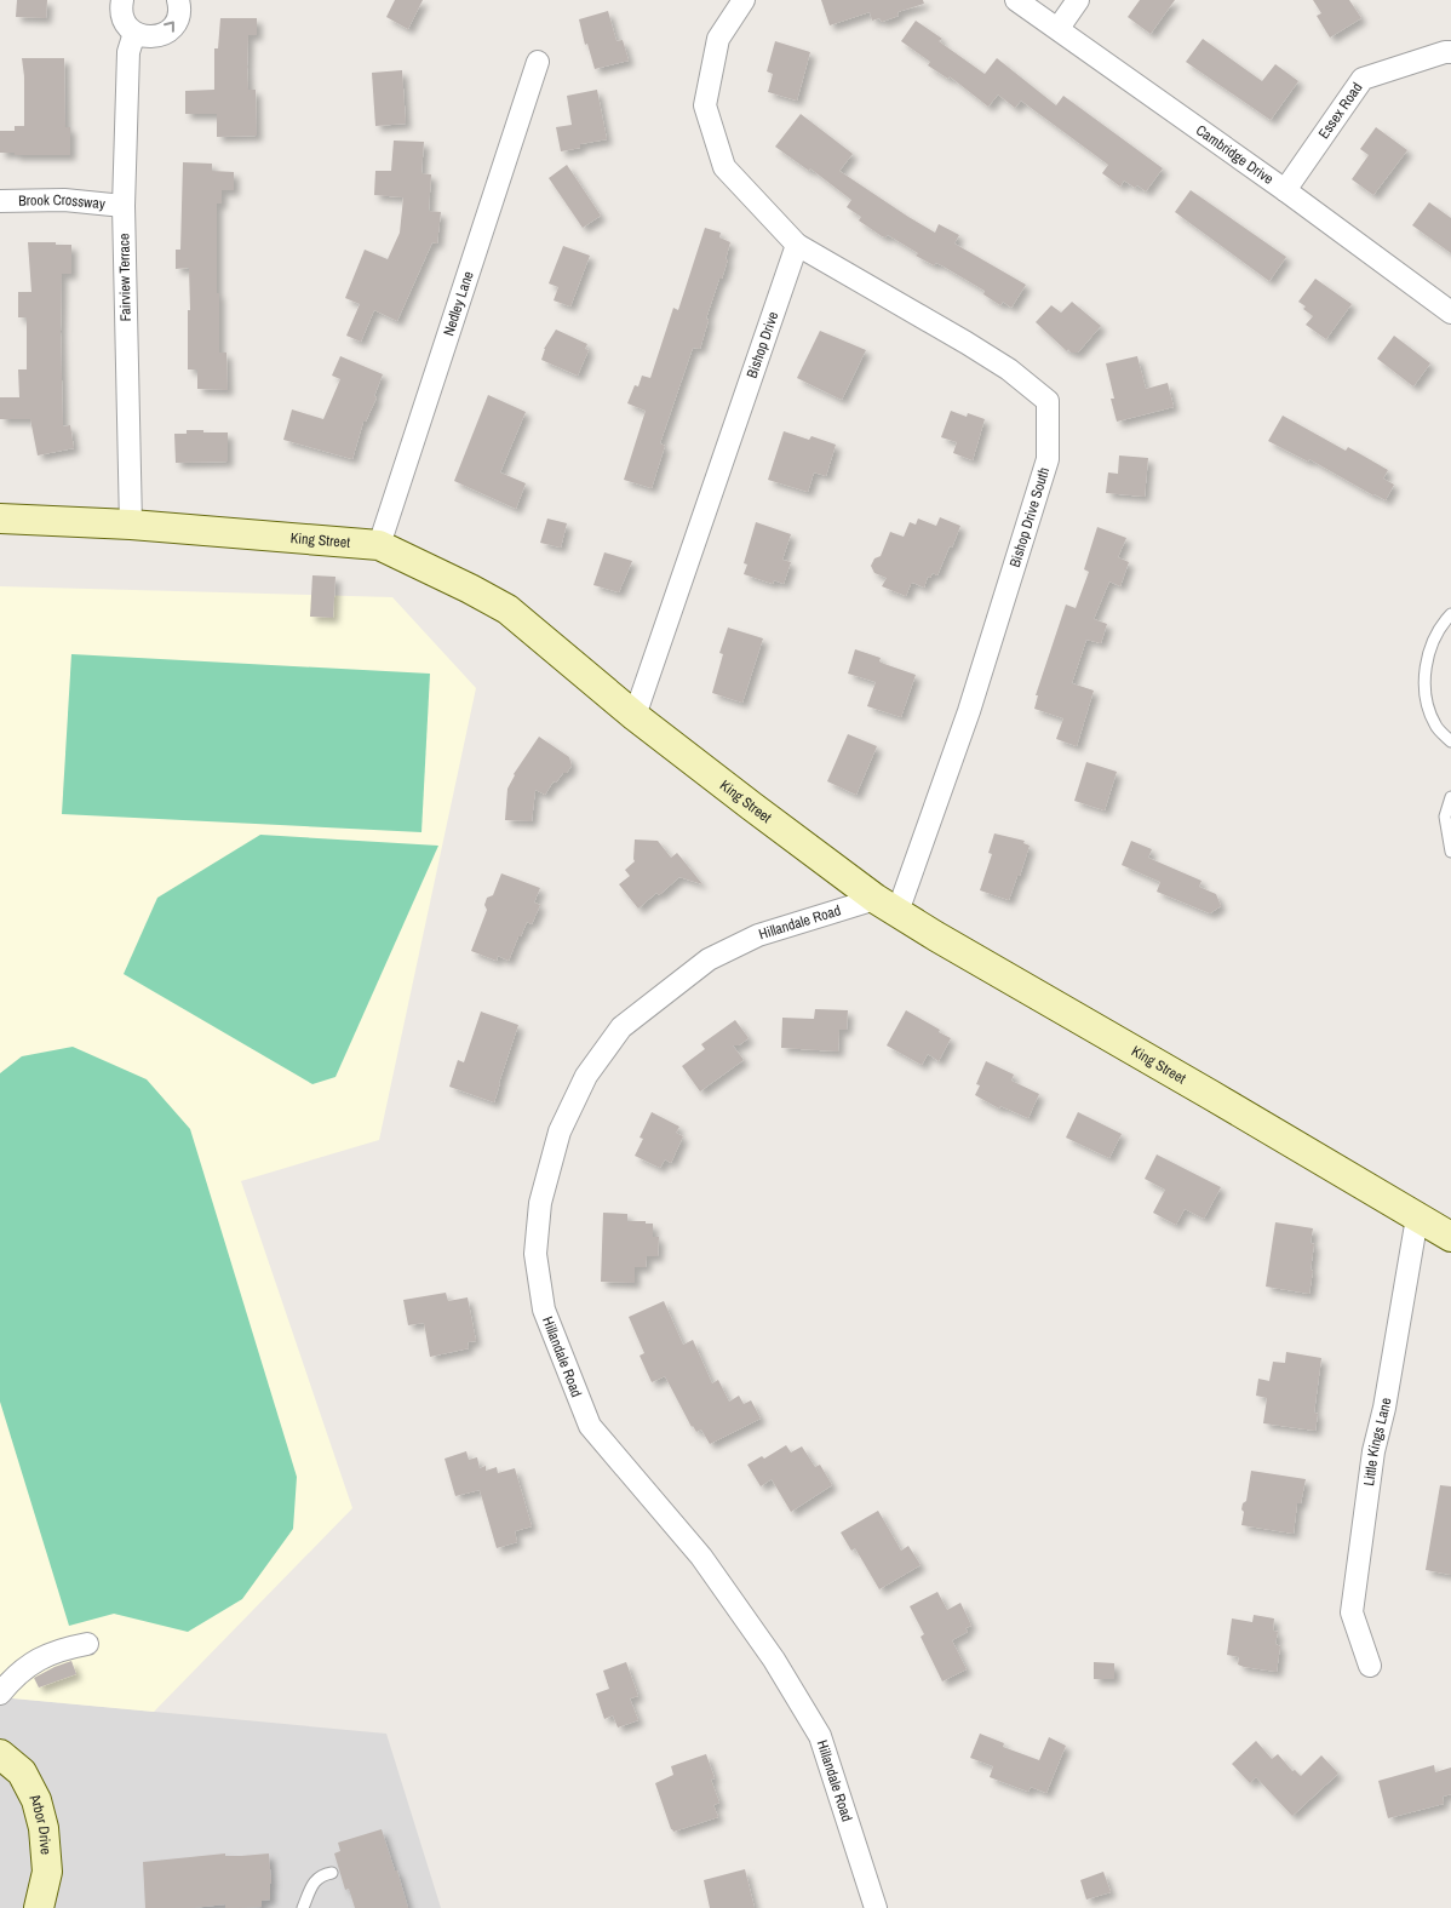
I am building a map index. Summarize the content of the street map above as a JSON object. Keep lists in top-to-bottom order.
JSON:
{
  "streets": {
    "main road": ["King Street", "Arbor Drive"],
    "street": [
      "Essex Road",
      "Cambridge Drive",
      "Brook Crossway",
      "Fairview Terrace",
      "Nedley Lane",
      "Bishop Drive",
      "Bishop Drive South",
      "Hillandale Road",
      "Little Kings Lane"
    ]
  },
  "crossings": [
    ["Essex Road", "Cambridge Drive"],
    ["Brook Crossway", "Fairview Terrace"],
    ["Fairview Terrace", "King Street"],
    ["Nedley Lane", "King Street"],
    ["Bishop Drive", "Bishop Drive South"],
    ["Bishop Drive", "King Street"],
    ["Bishop Drive South", "King Street"],
    ["Bishop Drive South", "Hillandale Road"],
    ["King Street", "Hillandale Road"],
    ["King Street", "Little Kings Lane"]
  ]
}
